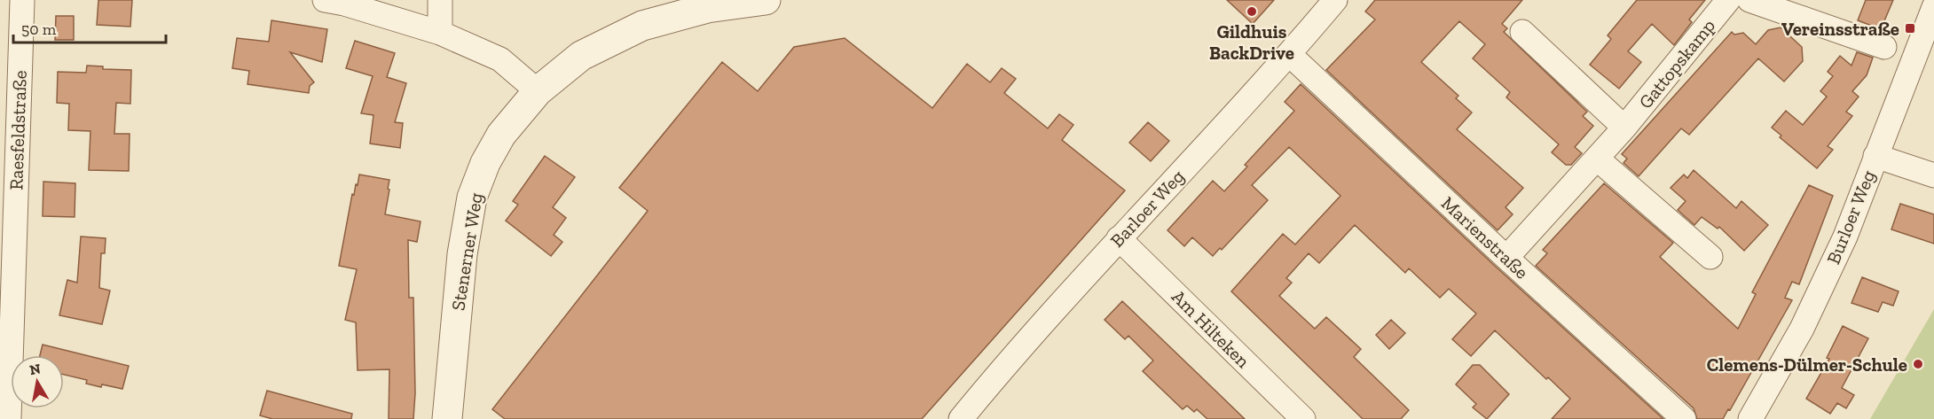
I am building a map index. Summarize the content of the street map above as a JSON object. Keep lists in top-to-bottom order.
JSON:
{
  "streets": {
    "street": [
      "Gattopskamp",
      "Raesfeldstraße",
      "Barloer Weg",
      "Burloer Weg",
      "Marienstraße",
      "Stenerner Weg",
      "Am Hilteken"
    ]
  },
  "crossings": [
    ["Gattopskamp", "Marienstraße"],
    ["Barloer Weg", "Marienstraße"],
    ["Barloer Weg", "Am Hilteken"]
  ],
  "places": {
    "other": ["Gildhuis BackDrive", "Clemens-Dülmer-Schule"],
    "transit": ["Vereinsstraße"]
  },
  "scale_bar": "50 m",
  "north": "top"
}
